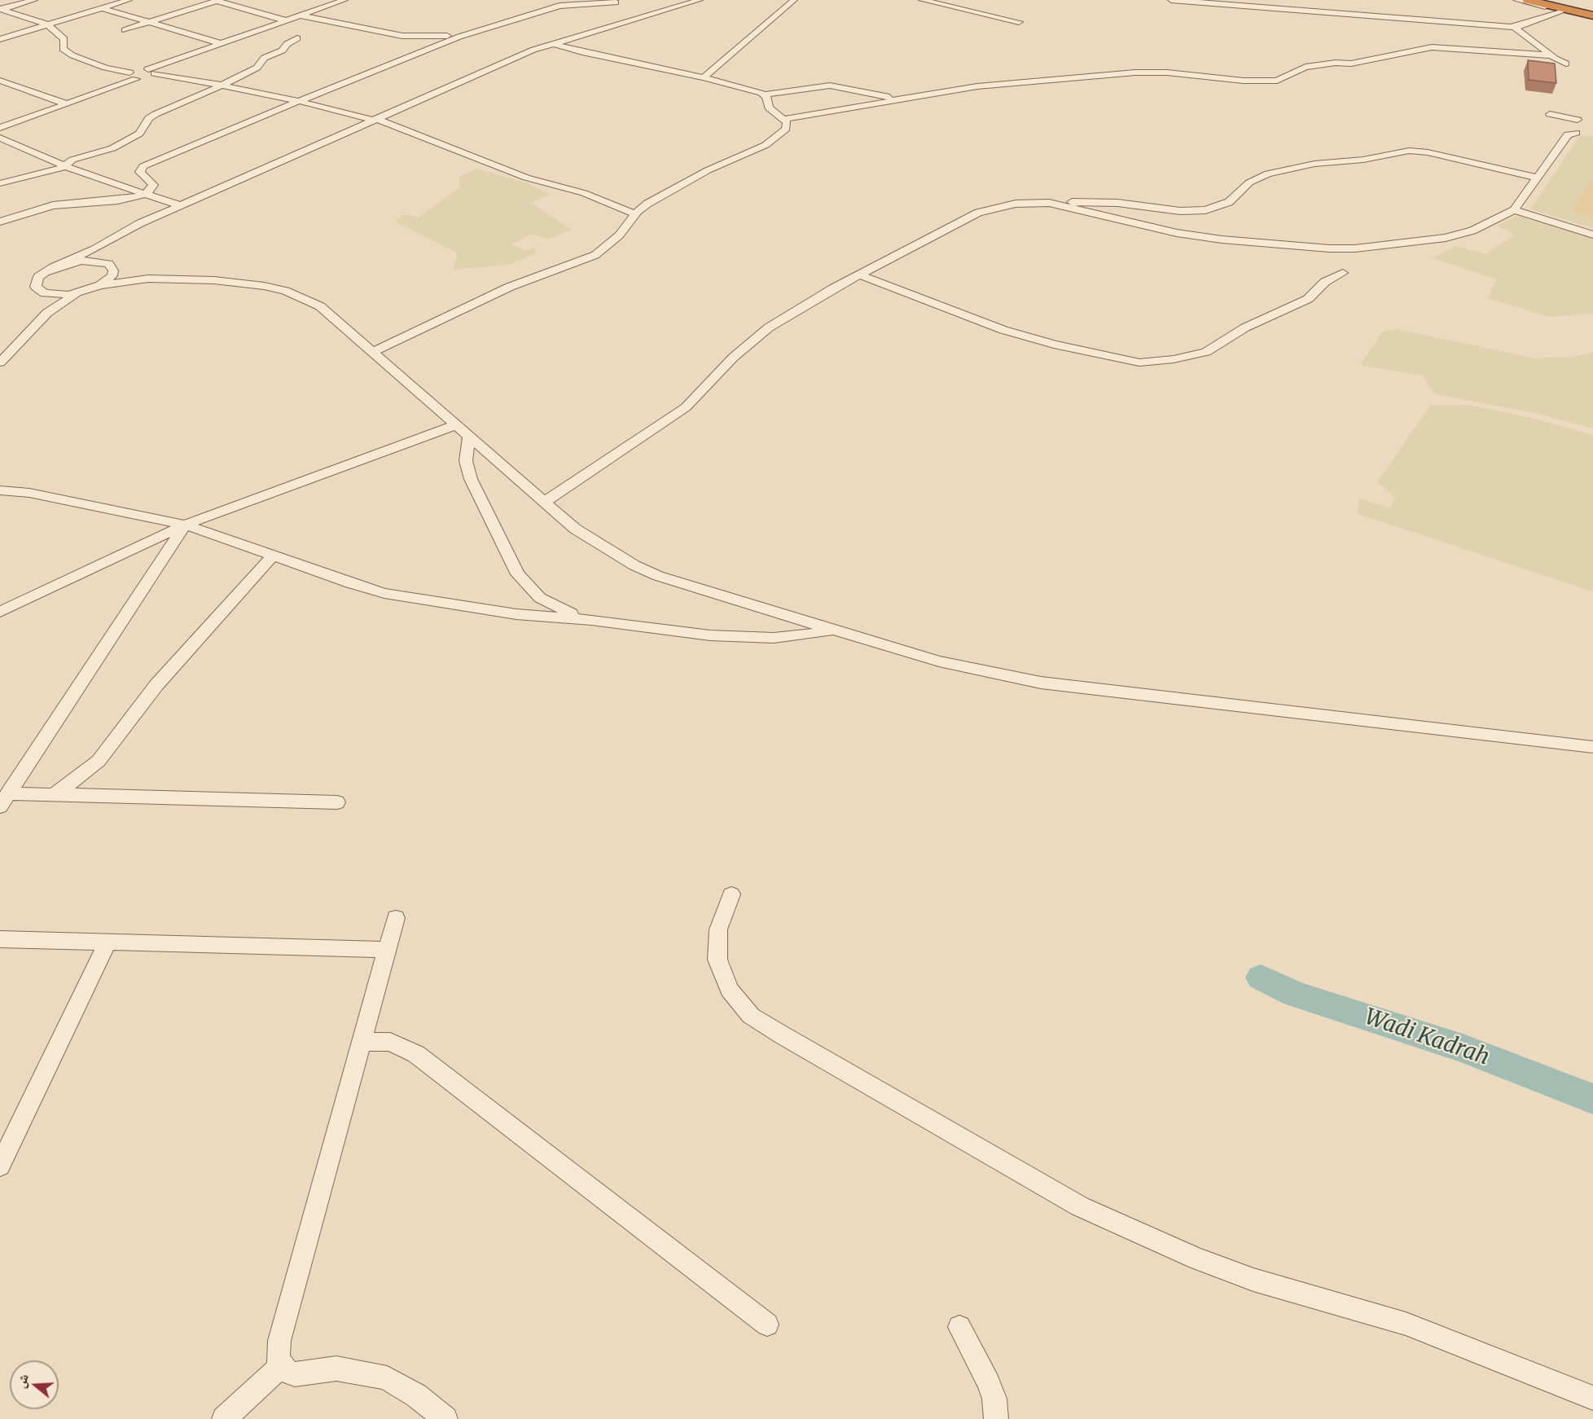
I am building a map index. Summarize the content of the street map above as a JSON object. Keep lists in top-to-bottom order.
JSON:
{
  "water": ["Wadi Kadrah"],
  "north": "left"
}
